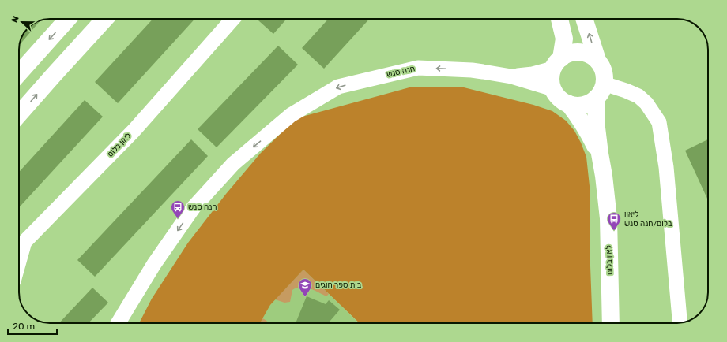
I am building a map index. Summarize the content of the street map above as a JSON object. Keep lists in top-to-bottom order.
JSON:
{
  "streets": {
    "street": ["חנה סנש", "לאון בלום"]
  },
  "crossings": [
    ["חנה סנש", "לאון בלום"]
  ],
  "one_way": ["חנה סנש"],
  "places": {
    "bus stop": ["חנה סנש", "ליאון בלום/חנה סנש"],
    "school or university": ["בית ספר חוגים"]
  },
  "scale_bar": "20 m",
  "north": "left"
}
